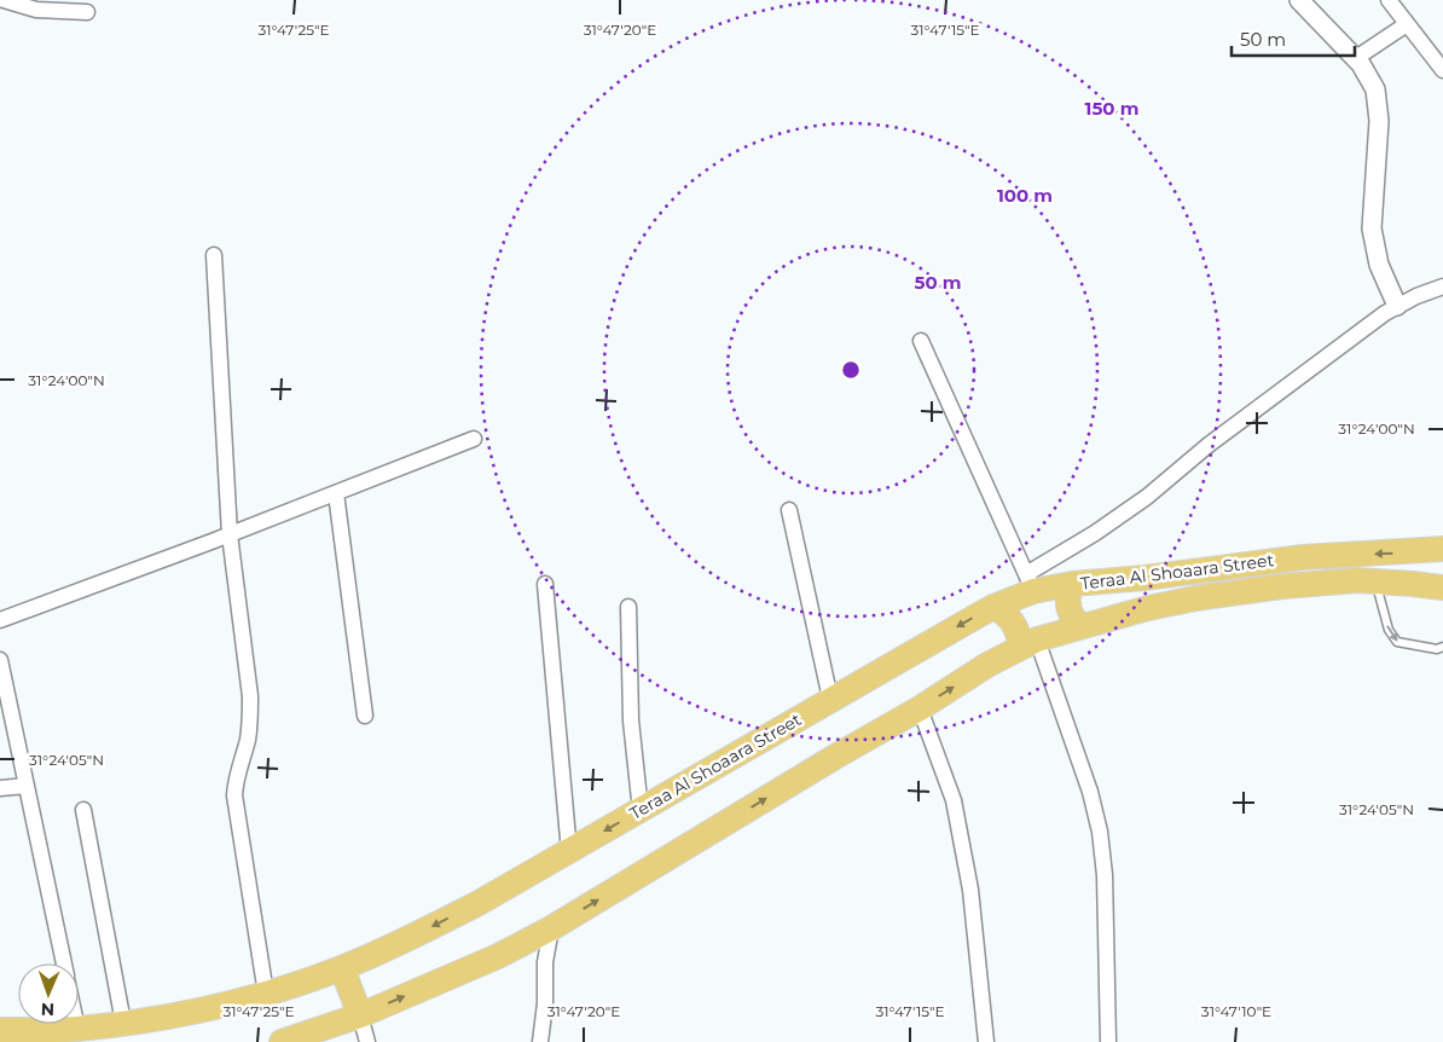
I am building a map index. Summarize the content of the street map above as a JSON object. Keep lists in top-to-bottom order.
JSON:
{
  "streets": {
    "highway": ["Teraa Al Shoaara Street"]
  },
  "scale_bar": "50 m",
  "north": "bottom",
  "coordinates": [
    "31°47'25\"E",
    "31°47'20\"E",
    "31°47'15\"E",
    "31°24'00\"N",
    "31°24'05\"N",
    "31°47'10\"E"
  ],
  "rings": ["150 m", "100 m", "50 m"]
}
